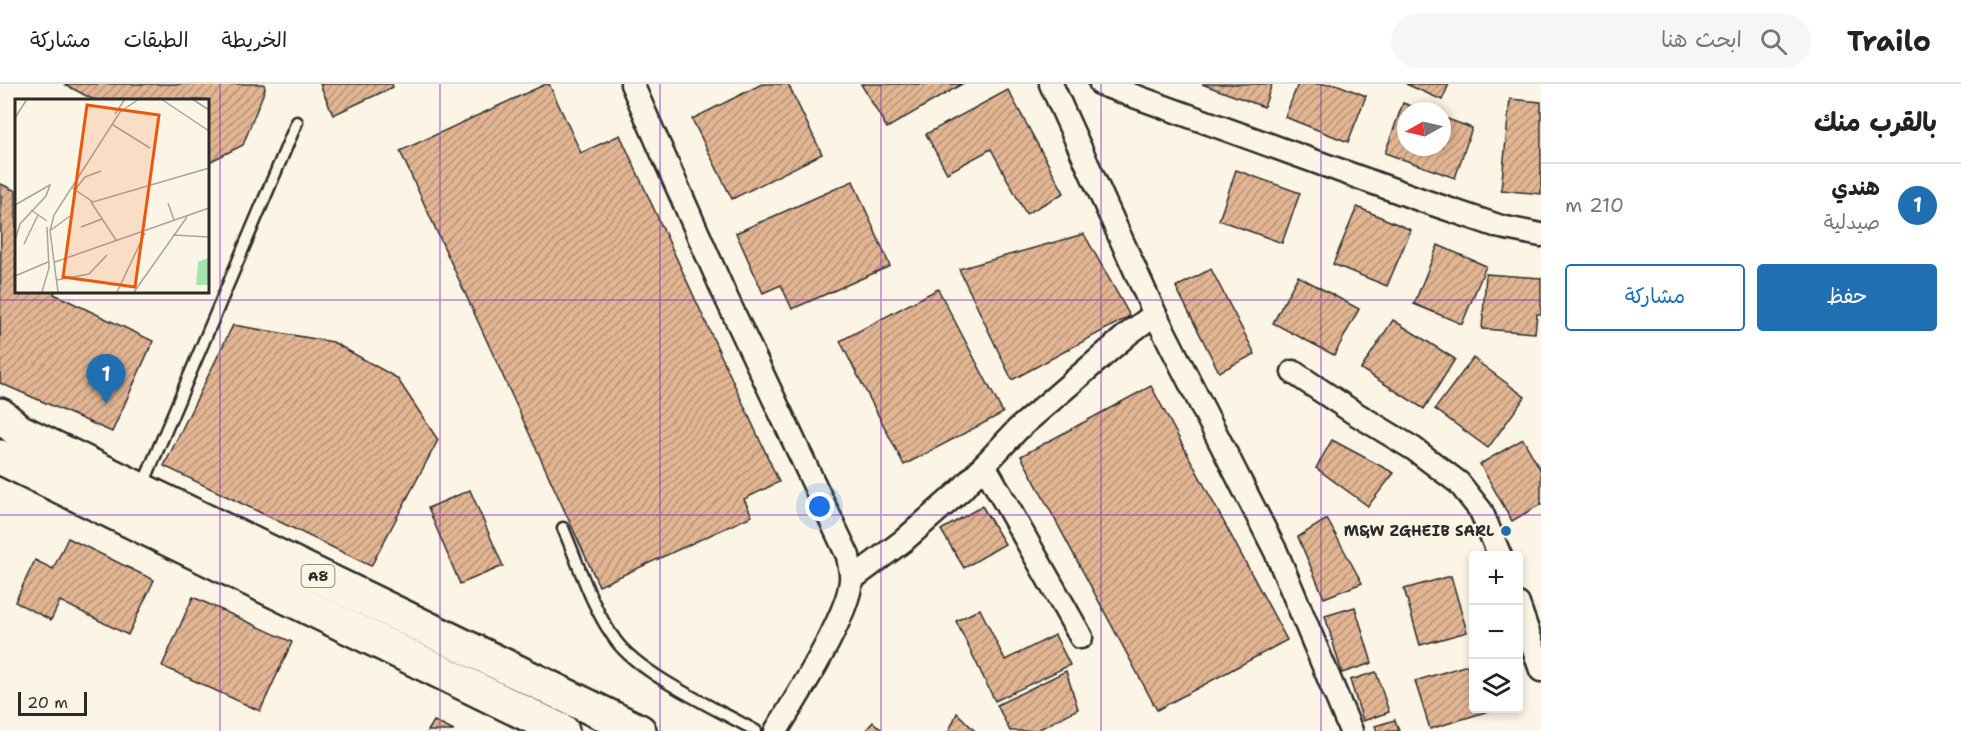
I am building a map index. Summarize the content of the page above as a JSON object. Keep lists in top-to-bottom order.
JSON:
{
  "streets": {
    "highway": ["A8"]
  },
  "places": ["M&W ZGHEIB SARL"],
  "scale_bar": "20 m",
  "north": "left",
  "page": {
    "header": "Trailo",
    "search": "ابحث هنا",
    "nav": ["الخريطة", "الطبقات", "مشاركة"],
    "heading": "بالقرب منك",
    "list": [
      {
        "mark": "1",
        "name": "هندي",
        "note": "صيدلية",
        "value": "210 m"
      }
    ],
    "buttons": ["حفظ", "مشاركة"],
    "pins": "1",
    "map_buttons": ["+", "−"],
    "scale": "20 m"
  }
}
